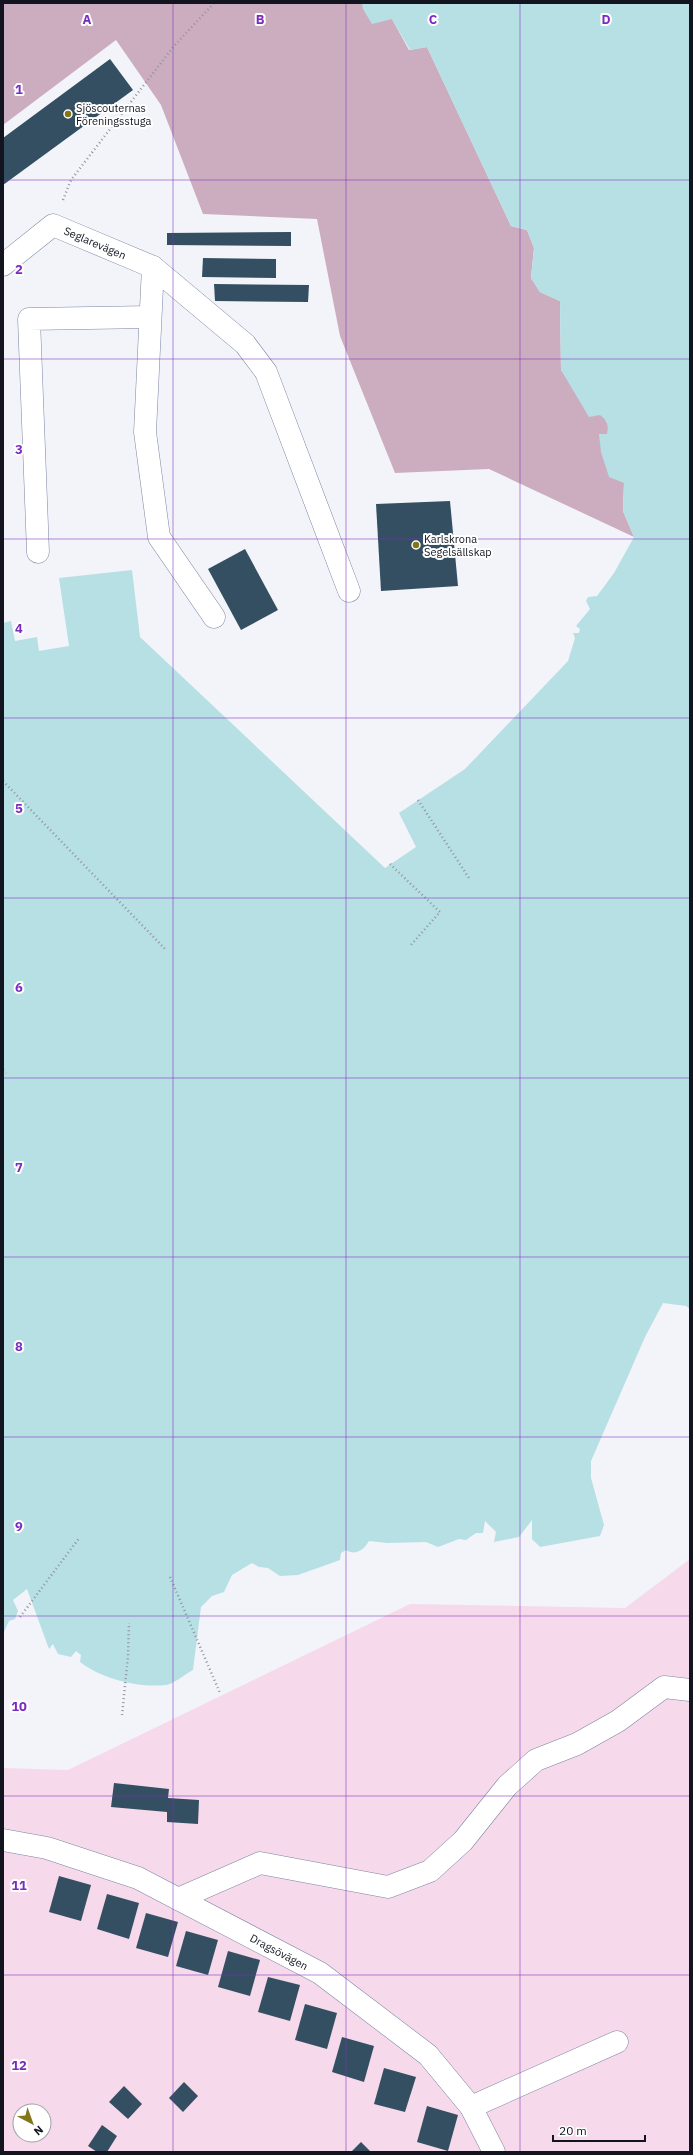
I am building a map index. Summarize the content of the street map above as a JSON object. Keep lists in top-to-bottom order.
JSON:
{
  "streets": {
    "street": ["Seglarevägen", "Dragsövägen"]
  },
  "places": ["Sjöscouternas Föreningsstuga", "Karlskrona Segelsällskap"],
  "scale_bar": "20 m",
  "north": "bottom right",
  "grid": {
    "columns": [
      "A",
      "B",
      "C",
      "D"
    ],
    "rows": [
      "1",
      "2",
      "3",
      "4",
      "5",
      "6",
      "7",
      "8",
      "9",
      "10",
      "11",
      "12"
    ]
  }
}
